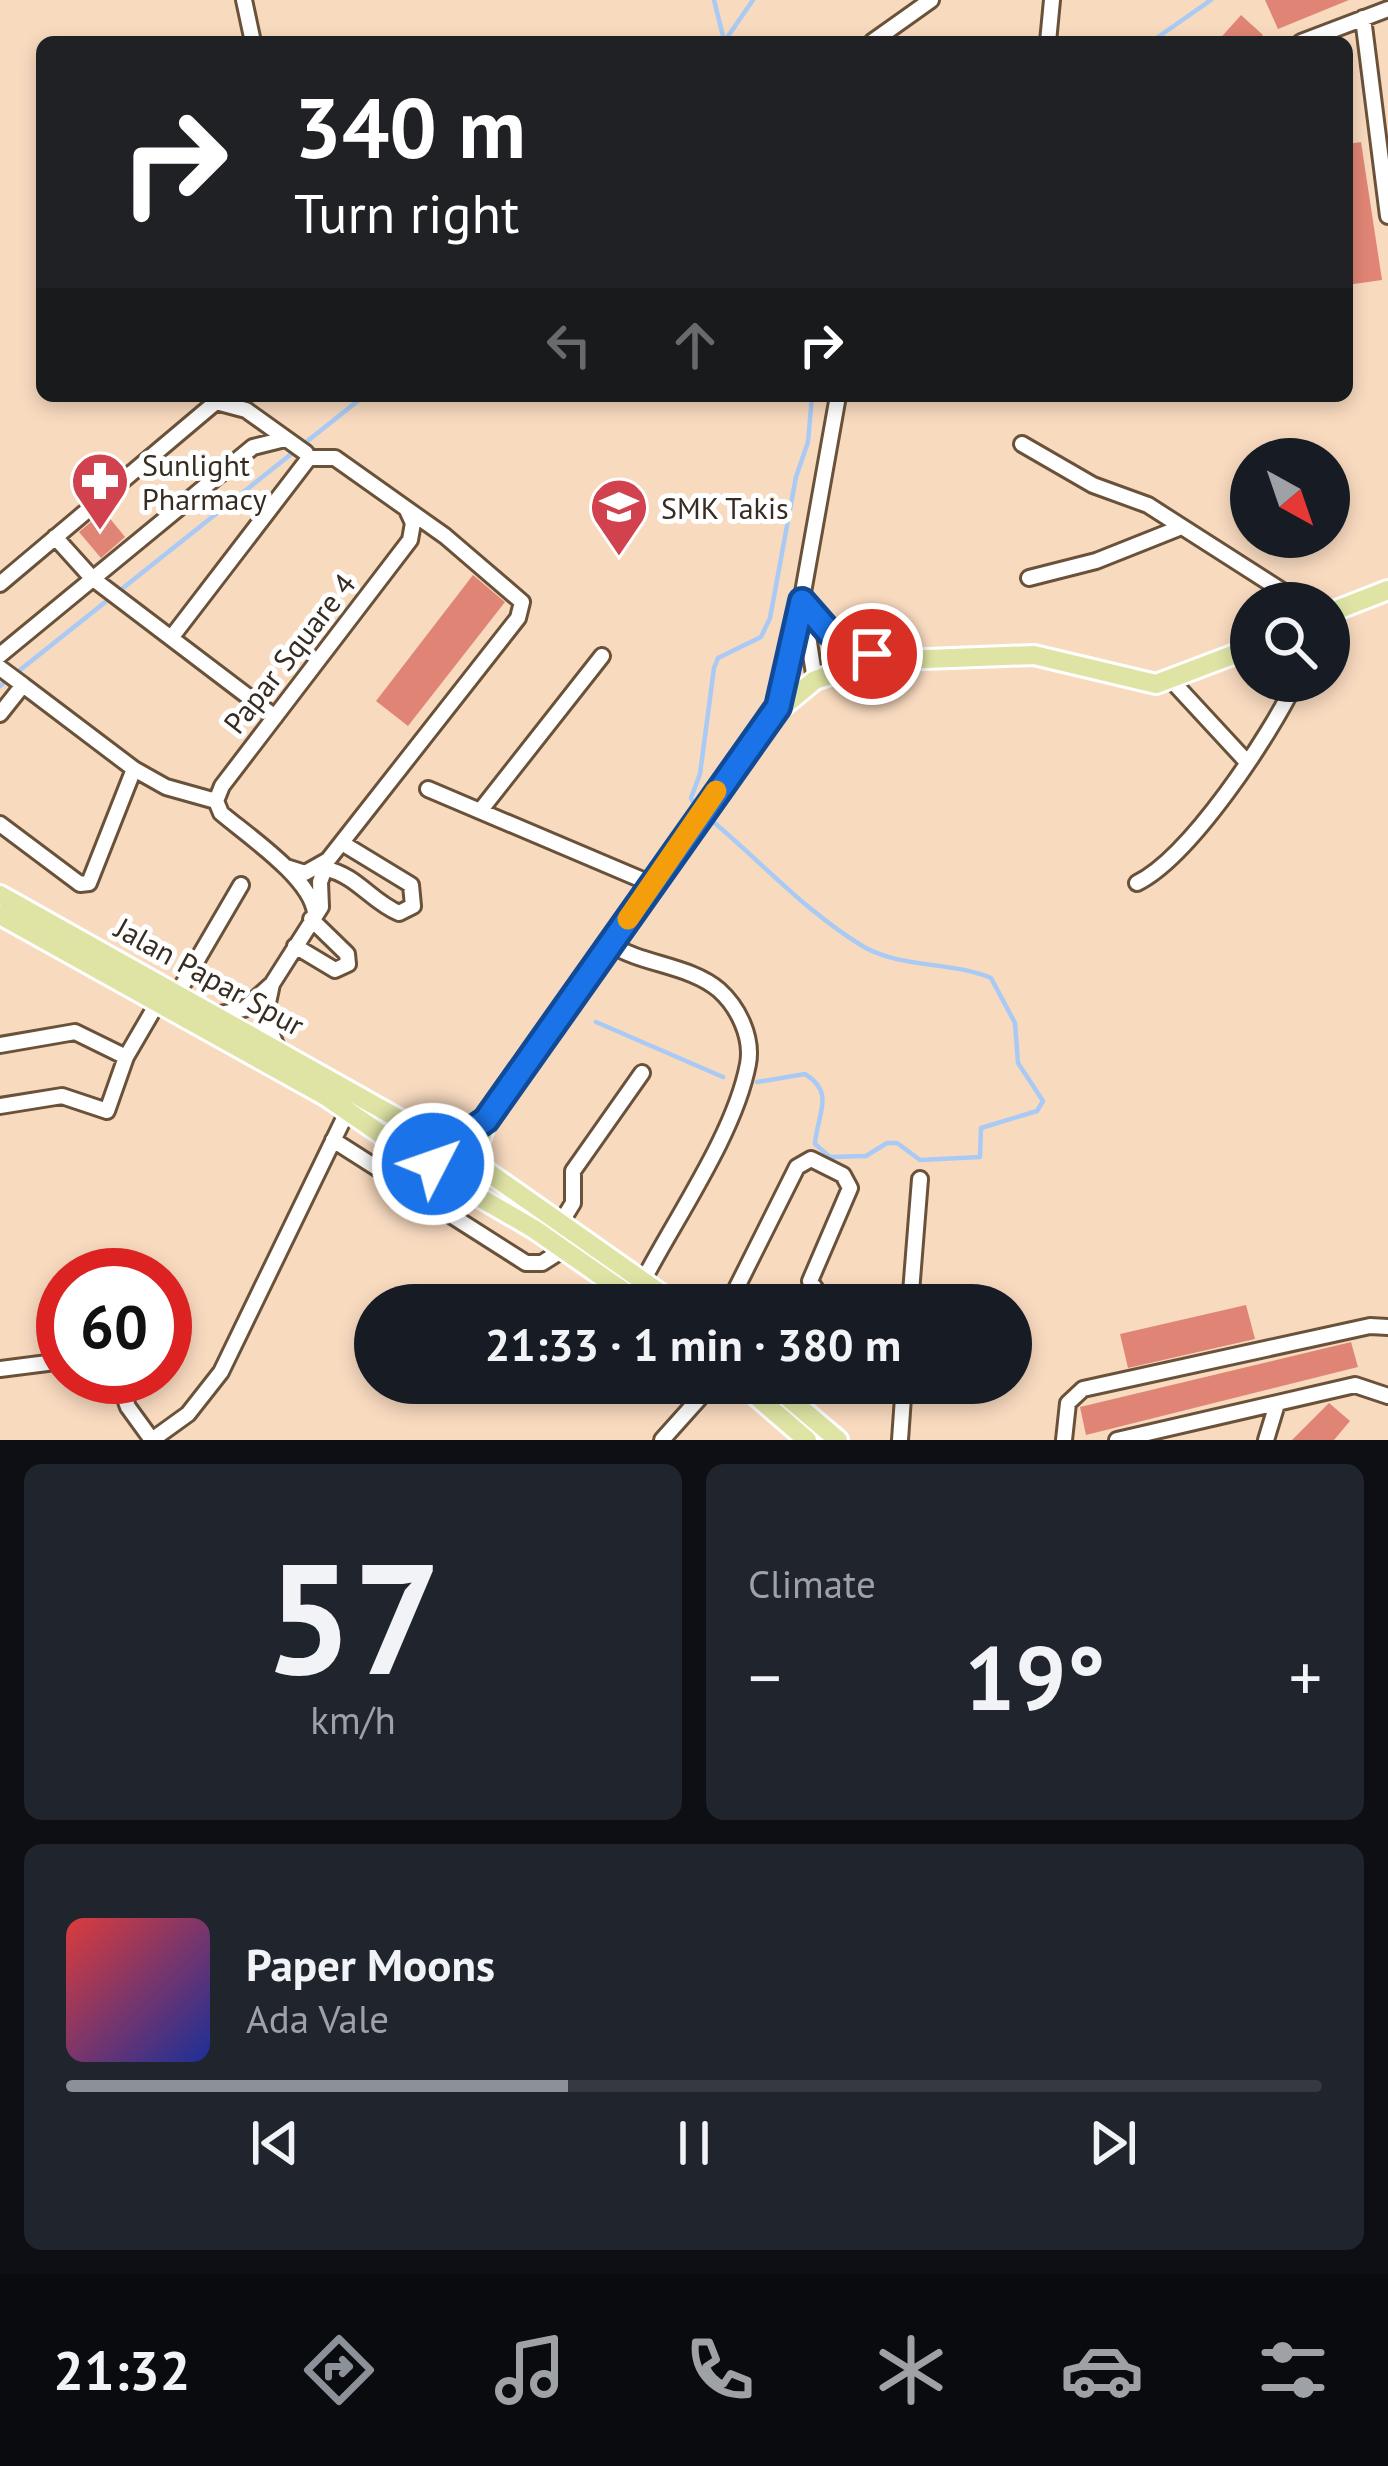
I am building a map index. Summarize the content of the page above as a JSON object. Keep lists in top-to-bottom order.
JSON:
{
  "streets": {
    "main road": ["Jalan Papar Spur"],
    "street": ["Papar Square 4"]
  },
  "places": {
    "pharmacy": ["Sunlight Pharmacy"],
    "school or university": ["SMK Takis"]
  },
  "north": "bottom right",
  "page": {
    "turn": ["340 m", "Turn right"],
    "limit": "60",
    "trip": "21:33 · 1 min · 380 m",
    "tile": [
      ["57", "km/h"],
      "Climate"
    ],
    "heat": ["−", "19°", "+"],
    "song": ["Paper Moons", "Ada Vale"],
    "tabs": "21:32"
  }
}
